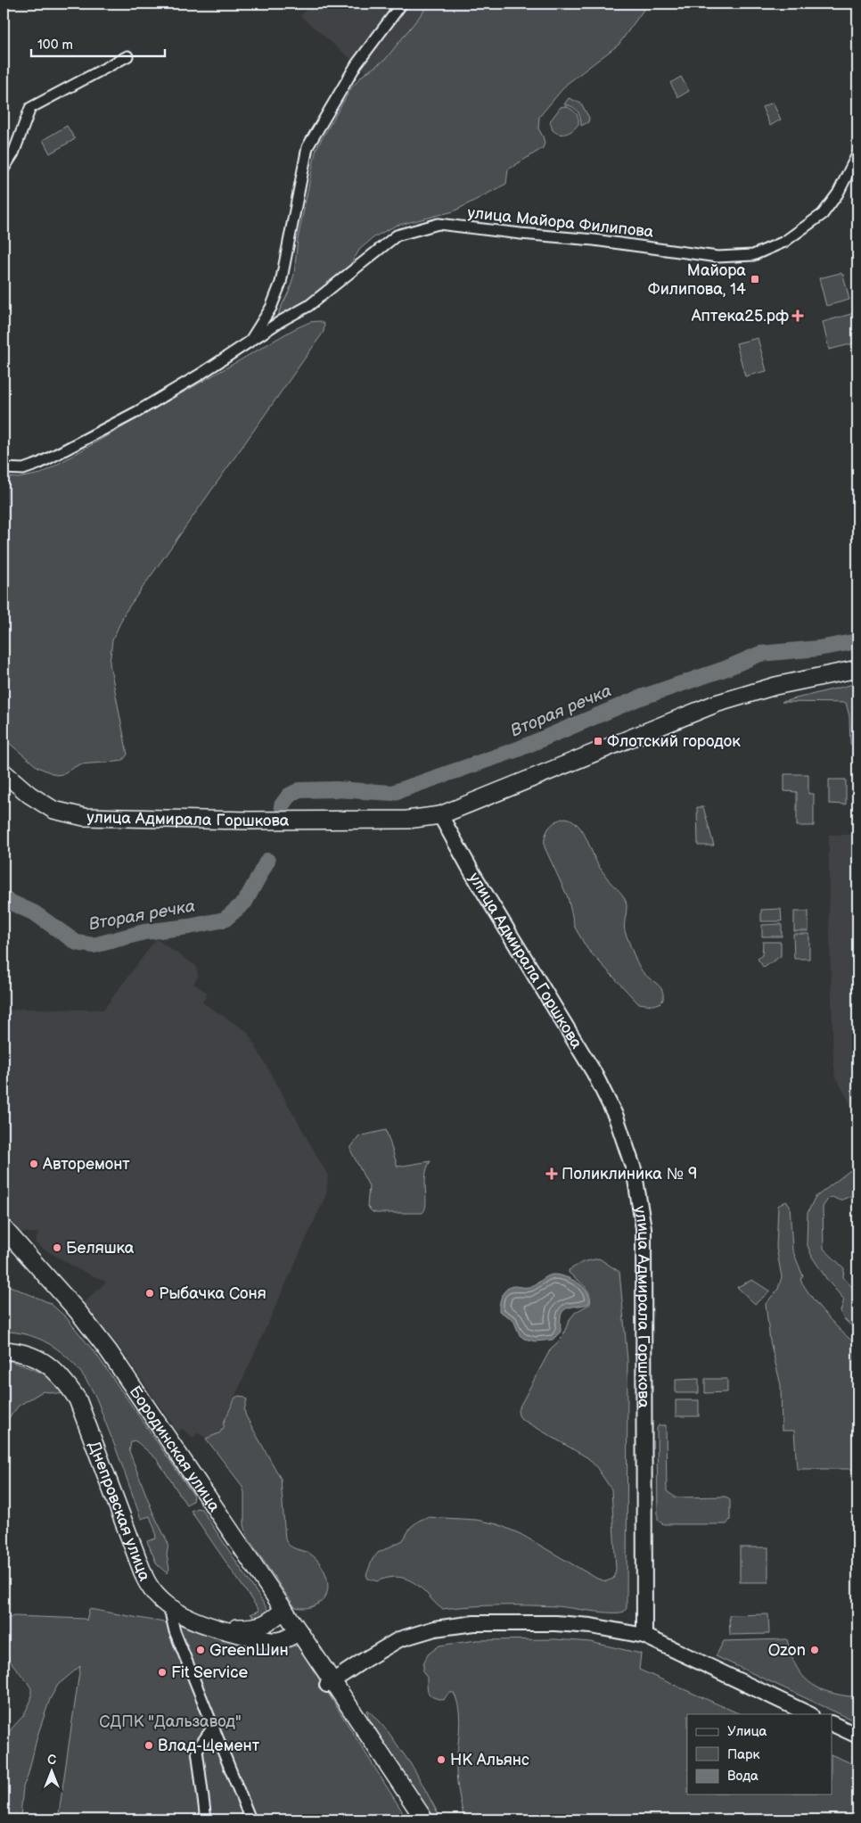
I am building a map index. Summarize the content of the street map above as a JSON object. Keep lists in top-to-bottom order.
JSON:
{
  "streets": {
    "main road": ["улица Адмирала Горшкова", "Бородинская улица", "Днепровская улица"],
    "street": ["улица Майора Филипова"]
  },
  "crossings": [
    ["Бородинская улица", "Днепровская улица"]
  ],
  "water": ["Вторая речка"],
  "parks": ["СДПК \"Дальзавод\""],
  "places": {
    "transit": ["Майора Филипова, 14", "Флотский городок"],
    "health": ["Аптека25.рф", "Поликлиника № 9"],
    "other": [
      "Авторемонт",
      "Беляшка",
      "Рыбачка Соня",
      "GreenШин",
      "Ozon",
      "Fit Service",
      "Влад-Цемент",
      "НК Альянс"
    ]
  },
  "legend": ["Улица", "Парк", "Вода"],
  "scale_bar": "100 m",
  "north": "top"
}
